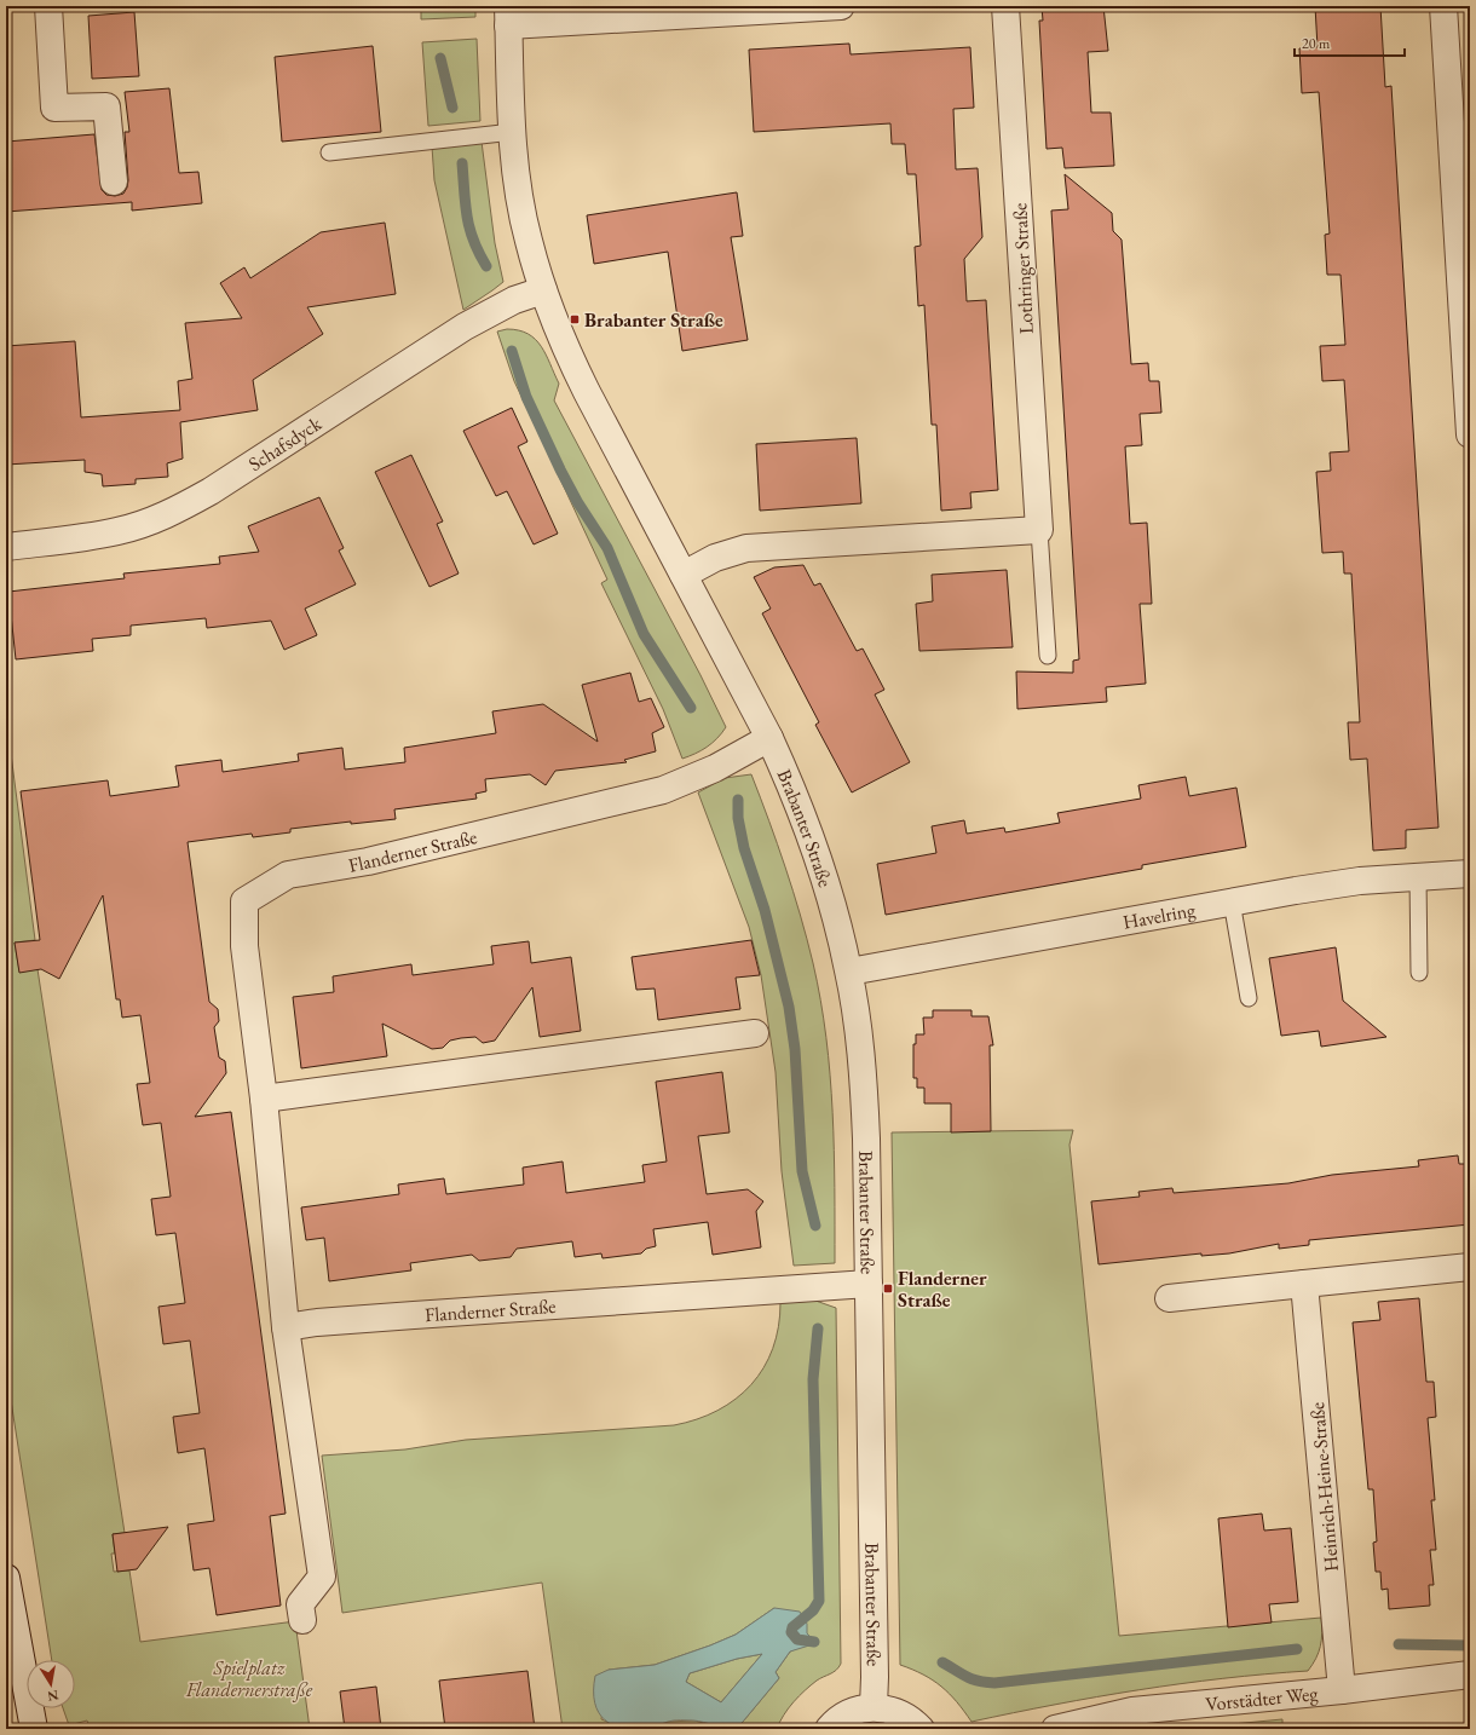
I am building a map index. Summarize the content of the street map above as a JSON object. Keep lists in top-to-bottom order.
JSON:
{
  "streets": {
    "street": [
      "Lothringer Straße",
      "Schafsdyck",
      "Brabanter Straße",
      "Flanderner Straße",
      "Havelring",
      "Heinrich-Heine-Straße",
      "Vorstädter Weg"
    ]
  },
  "crossings": [
    ["Schafsdyck", "Brabanter Straße"],
    ["Brabanter Straße", "Flanderner Straße"],
    ["Brabanter Straße", "Havelring"],
    ["Heinrich-Heine-Straße", "Vorstädter Weg"]
  ],
  "parks": ["Spielplatz Flandernerstraße"],
  "places": {
    "transit": ["Brabanter Straße", "Flanderner Straße"]
  },
  "scale_bar": "20 m",
  "north": "bottom"
}
